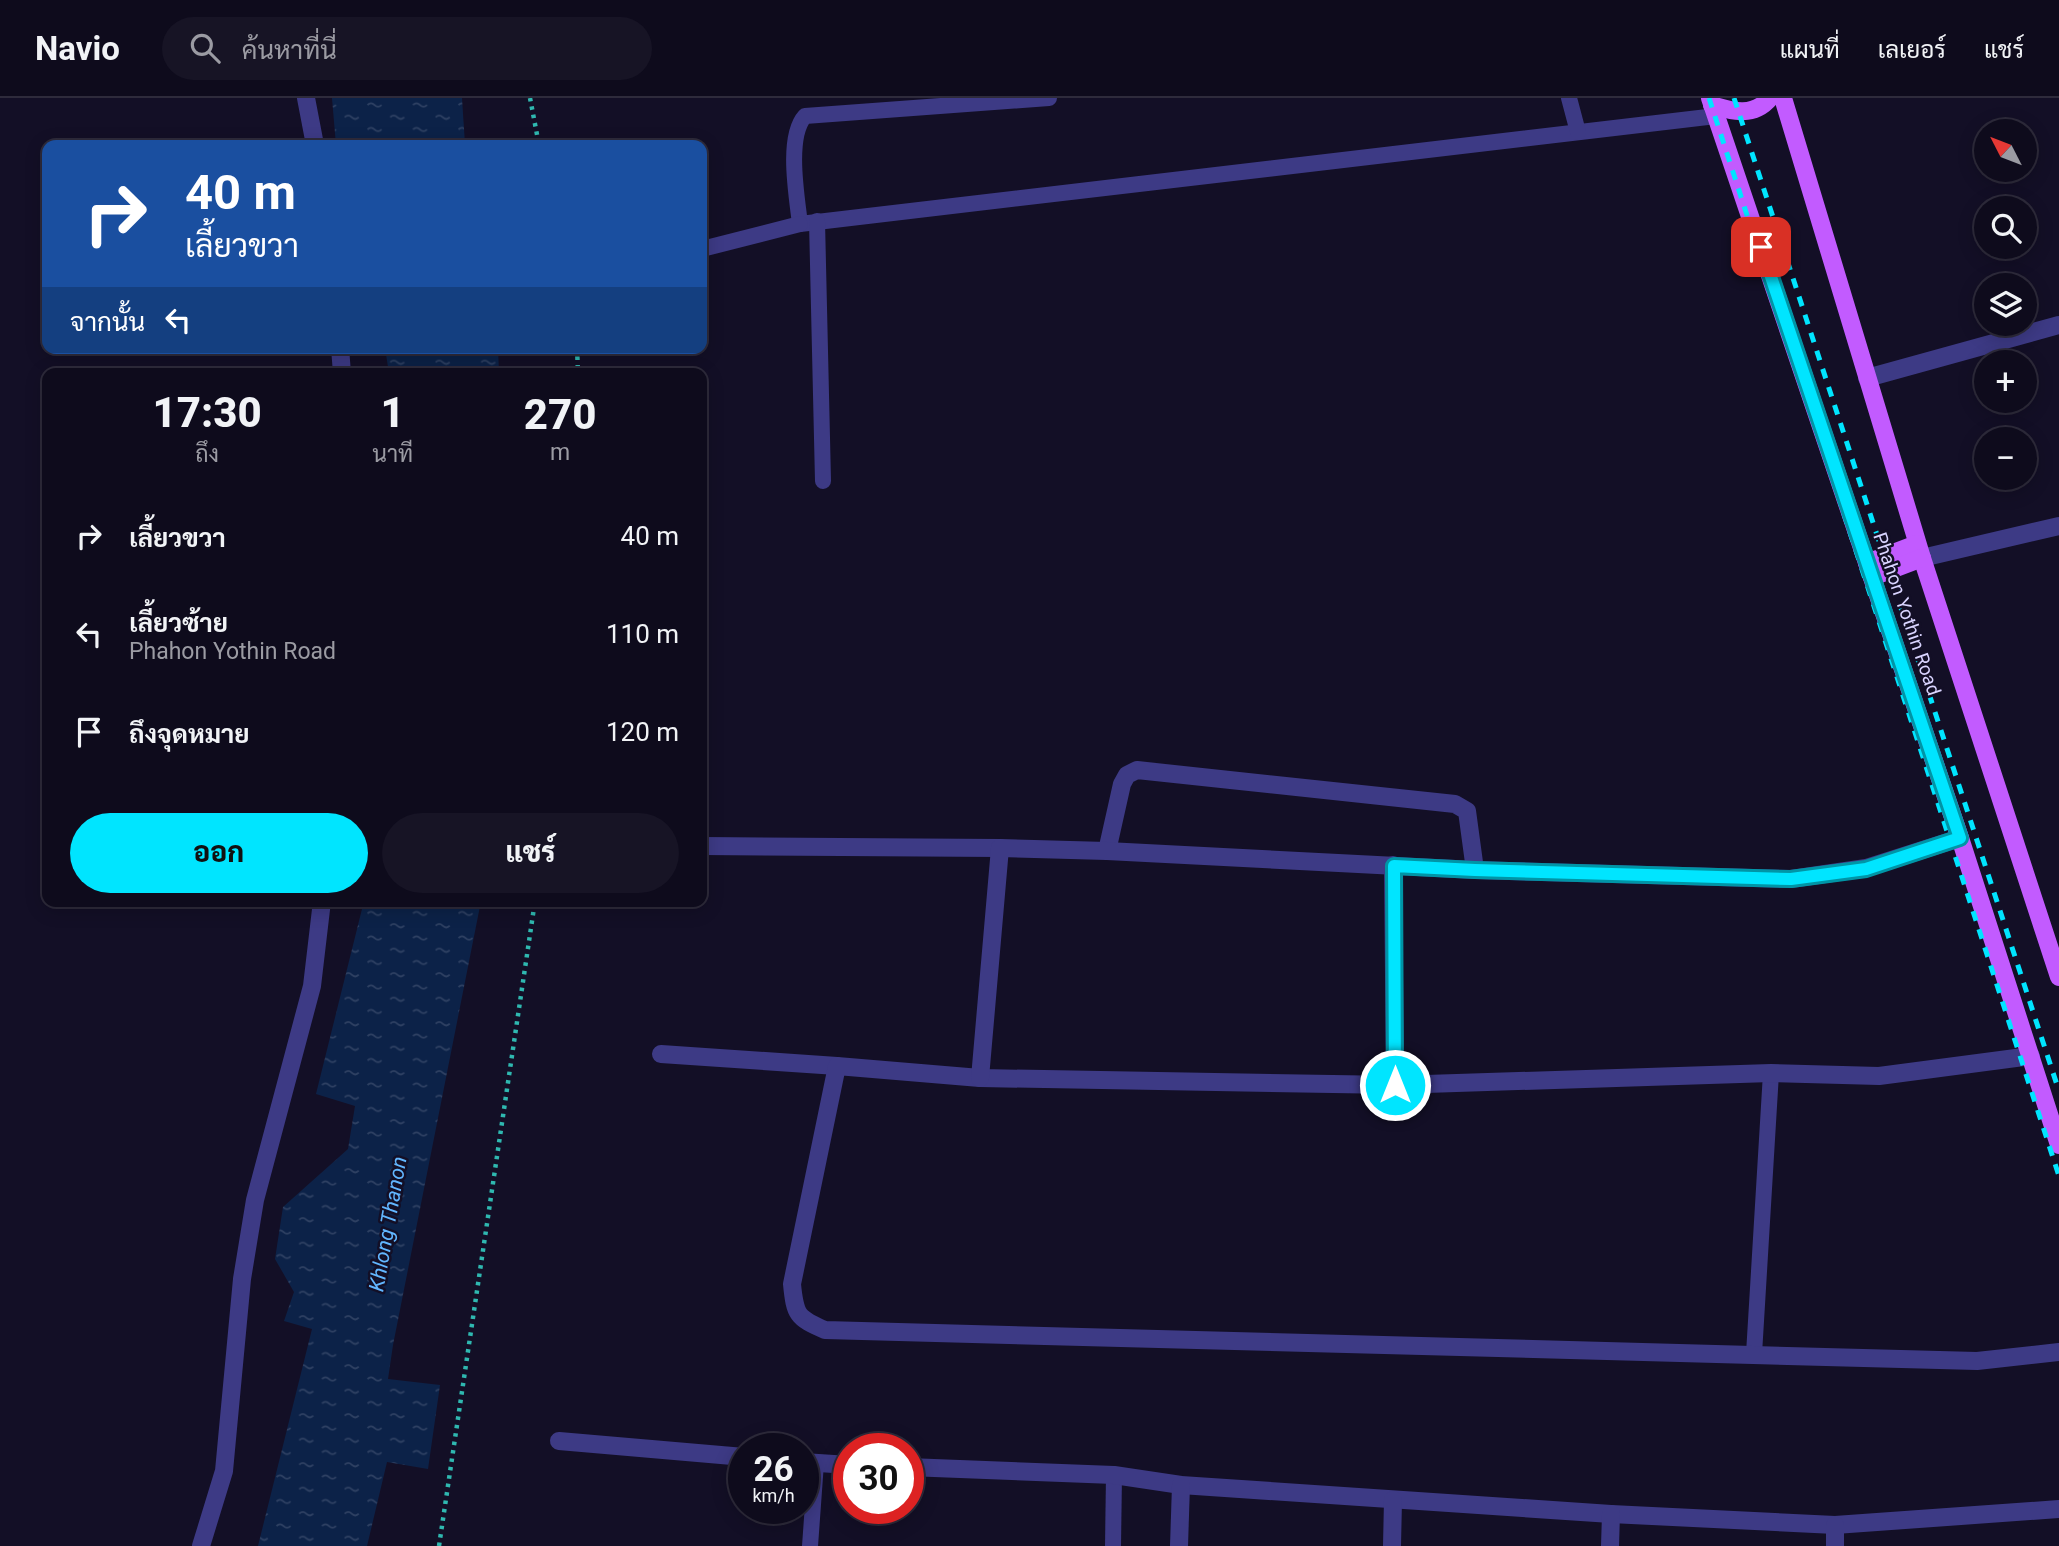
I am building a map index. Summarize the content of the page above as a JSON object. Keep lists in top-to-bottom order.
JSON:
{
  "streets": {
    "main road": ["Phahon Yothin Road"]
  },
  "water": ["Khlong Thanon"],
  "north": "top left",
  "page": {
    "header": "Navio",
    "search": "ค้นหาที่นี่",
    "nav": ["แผนที่", "เลเยอร์", "แชร์"],
    "map_buttons": ["+", "−"],
    "turn": ["40 m", "เลี้ยวขวา"],
    "then": "จากนั้น",
    "eta": [
      "17:30",
      "ถึง",
      "1",
      "นาที",
      "270",
      "m"
    ],
    "list": [
      {
        "name": "เลี้ยวขวา",
        "value": "40 m"
      },
      {
        "name": "เลี้ยวซ้าย",
        "note": "Phahon Yothin Road",
        "value": "110 m"
      },
      {
        "name": "ถึงจุดหมาย",
        "value": "120 m"
      }
    ],
    "buttons": ["ออก", "แชร์"],
    "speed": "26 km/h",
    "limit": "30"
  }
}
